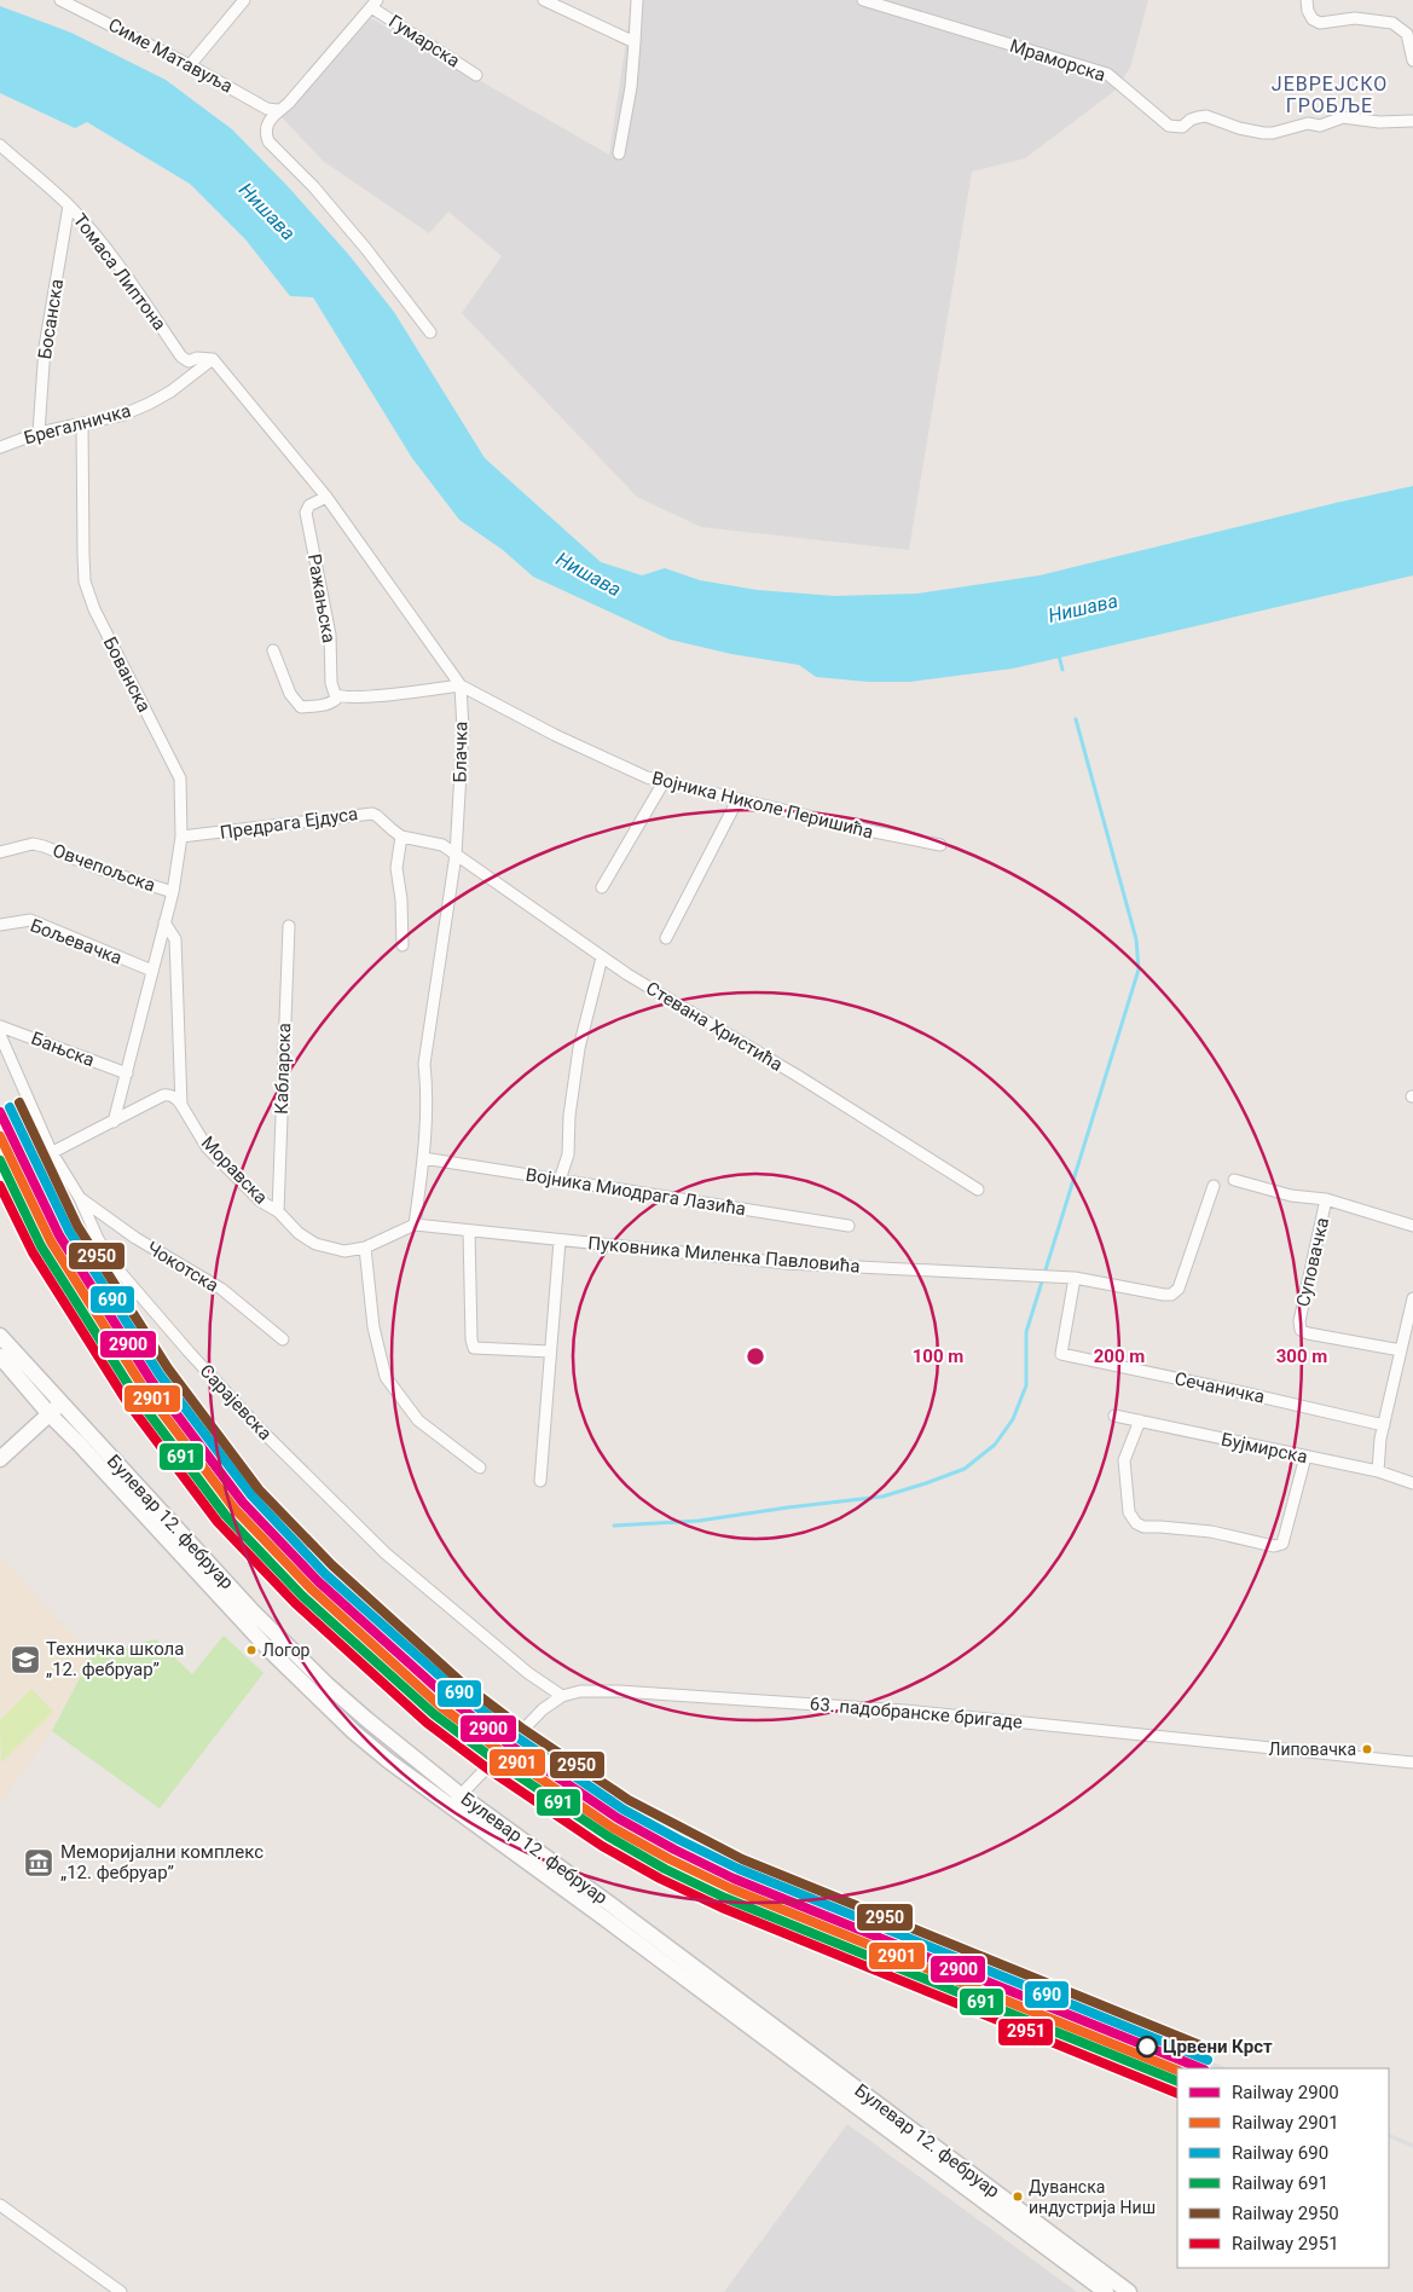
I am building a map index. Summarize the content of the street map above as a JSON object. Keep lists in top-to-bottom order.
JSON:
{
  "streets": {
    "main road": ["Булевар 12. фебруар"],
    "street": [
      "Гумарска",
      "Симе Матавуља",
      "Мраморска",
      "Томаса Липтона",
      "Босанска",
      "Брегалничка",
      "Ражањска",
      "Бованска",
      "Блачка",
      "Војника Николе Перишића",
      "Предрага Ејдуса",
      "Овчепољска",
      "Бољевачка",
      "Стевана Христића",
      "Бањска",
      "Кабларска",
      "Моравска",
      "Војника Миодрага Лазића",
      "Пуковника Миленка Павловића",
      "Суповачка",
      "Чокотска",
      "Сечаничка",
      "Сарајевска",
      "Бујмирска",
      "63. падобранске бригаде"
    ]
  },
  "crossings": [
    ["Томаса Липтона", "Босанска"],
    ["Томаса Липтона", "Брегалничка"],
    ["Босанска", "Брегалничка"],
    ["Брегалничка", "Бованска"],
    ["Бованска", "Предрага Ејдуса"],
    ["Бованска", "Овчепољска"],
    ["Бованска", "Бољевачка"],
    ["Бованска", "Бањска"],
    ["Блачка", "Војника Николе Перишића"],
    ["Блачка", "Предрага Ејдуса"],
    ["Блачка", "Стевана Христића"],
    ["Блачка", "Моравска"],
    ["Блачка", "Војника Миодрага Лазића"],
    ["Блачка", "Пуковника Миленка Павловића"],
    ["Предрага Ејдуса", "Стевана Христића"],
    ["Кабларска", "Моравска"],
    ["Моравска", "Пуковника Миленка Павловића"],
    ["Пуковника Миленка Павловића", "Сечаничка"],
    ["Чокотска", "Сарајевска"],
    ["Сарајевска", "63. падобранске бригаде"],
    ["Булевар 12. фебруар", "63. падобранске бригаде"]
  ],
  "districts": ["ЈЕВРЕЈСКО ГРОБЉЕ"],
  "water": ["Нишава"],
  "places": {
    "other": [
      "Логор",
      "Липовачка",
      "Црвени Крст",
      "Дуванска индустрија Ниш"
    ],
    "school or university": ["Техничка школа „12. фебруар”"],
    "museum": ["Меморијални комплекс „12. фебруар”"]
  },
  "lines": [
    "rail line 2950",
    "rail line 690",
    "rail line 2900",
    "rail line 2901",
    "rail line 691",
    "rail line 2951"
  ],
  "legend": [
    "Railway 2900",
    "Railway 2901",
    "Railway 690",
    "Railway 691",
    "Railway 2950",
    "Railway 2951"
  ],
  "rings": ["100 m", "200 m", "300 m"]
}
